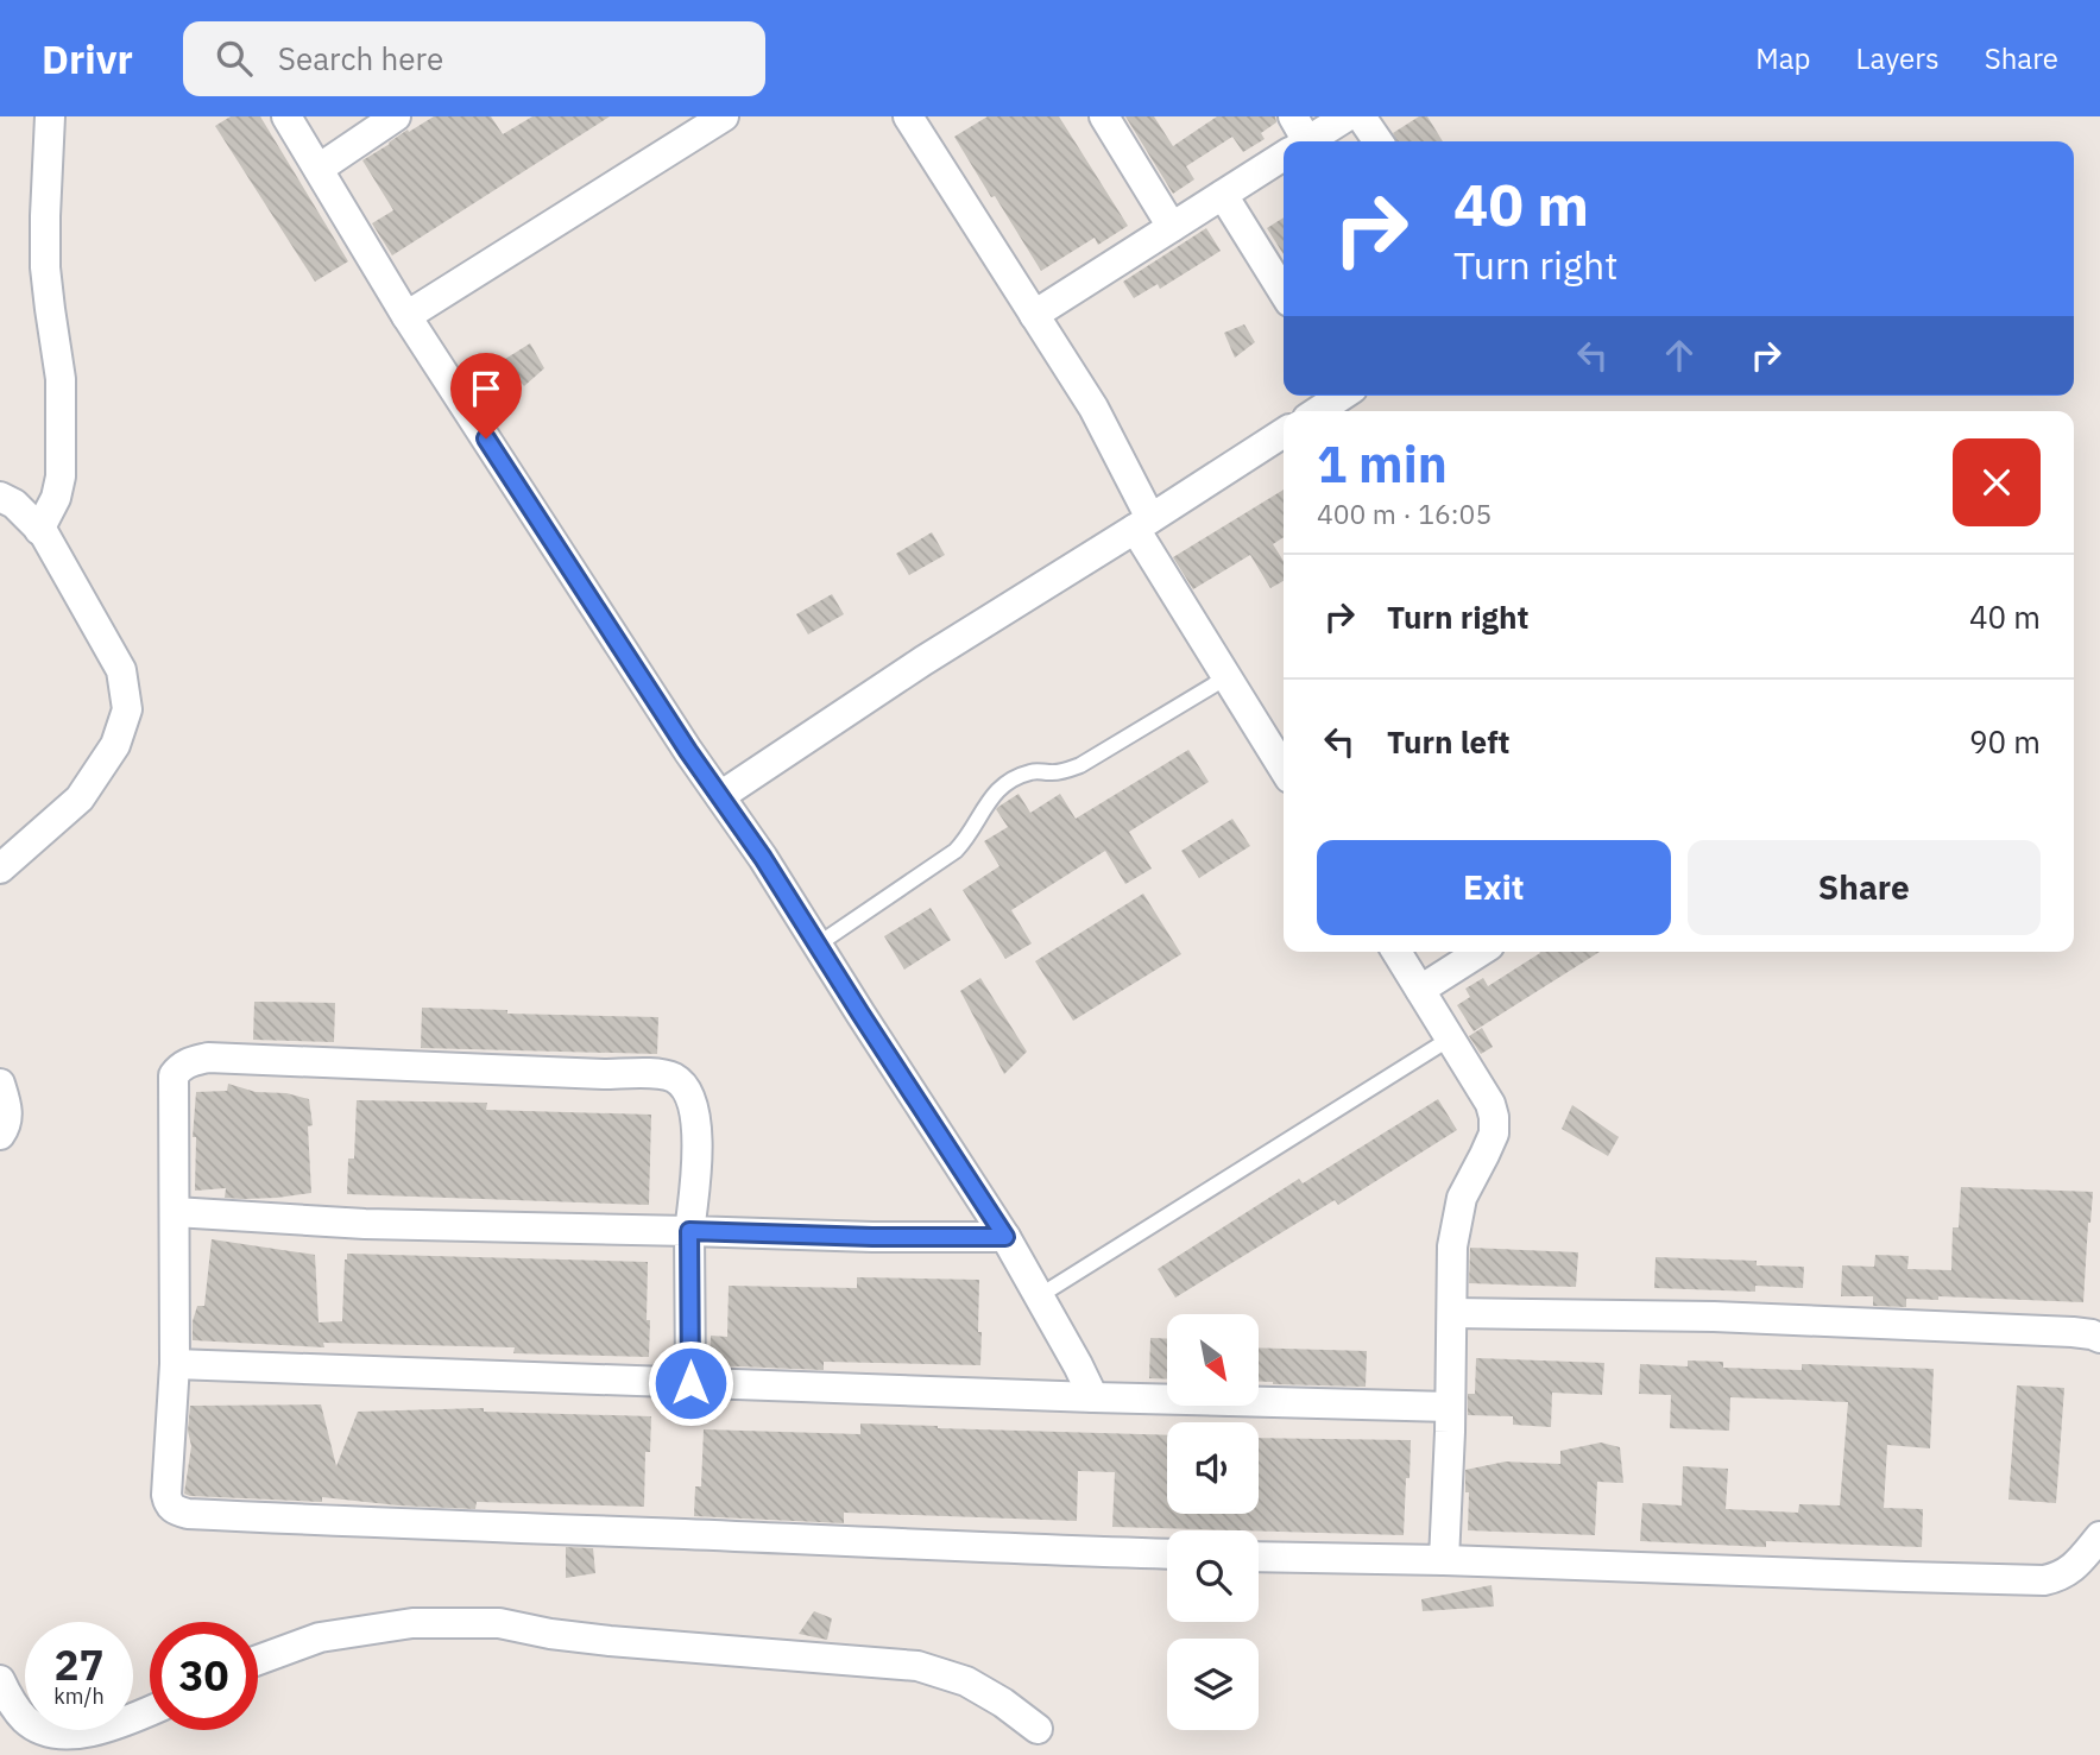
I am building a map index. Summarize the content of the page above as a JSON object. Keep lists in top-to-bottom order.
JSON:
{
  "north": "bottom right",
  "page": {
    "header": "Drivr",
    "search": "Search here",
    "nav": ["Map", "Layers", "Share"],
    "turn": ["40 m", "Turn right"],
    "heading": ["1 min", "400 m · 16:05"],
    "list": [
      {
        "name": "Turn right",
        "value": "40 m"
      },
      {
        "name": "Turn left",
        "value": "90 m"
      }
    ],
    "buttons": ["Exit", "Share"],
    "speed": "27 km/h",
    "limit": "30"
  }
}
